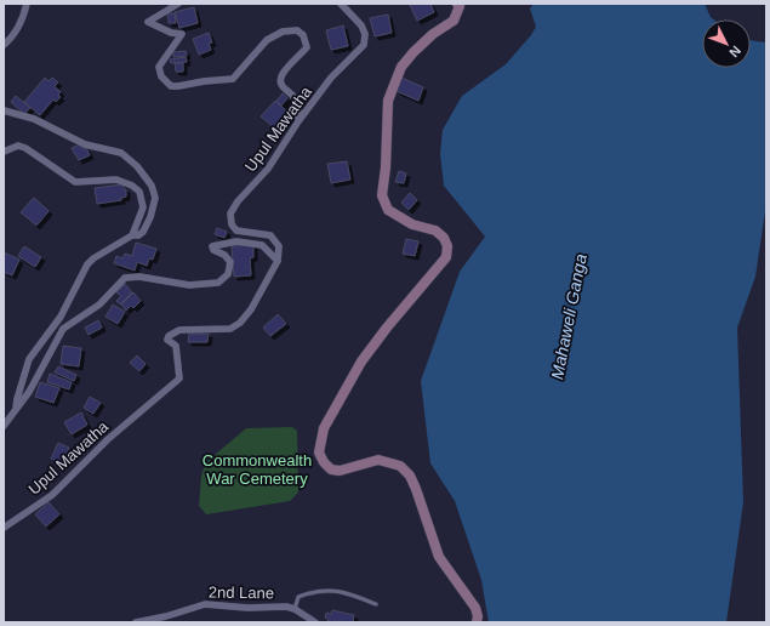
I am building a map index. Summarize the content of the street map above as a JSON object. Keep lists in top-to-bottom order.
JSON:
{
  "streets": {
    "street": ["Upul Mawatha", "2nd Lane"]
  },
  "water": ["Mahaweli Ganga"],
  "parks": ["Commonwealth War Cemetery"],
  "north": "bottom right"
}
